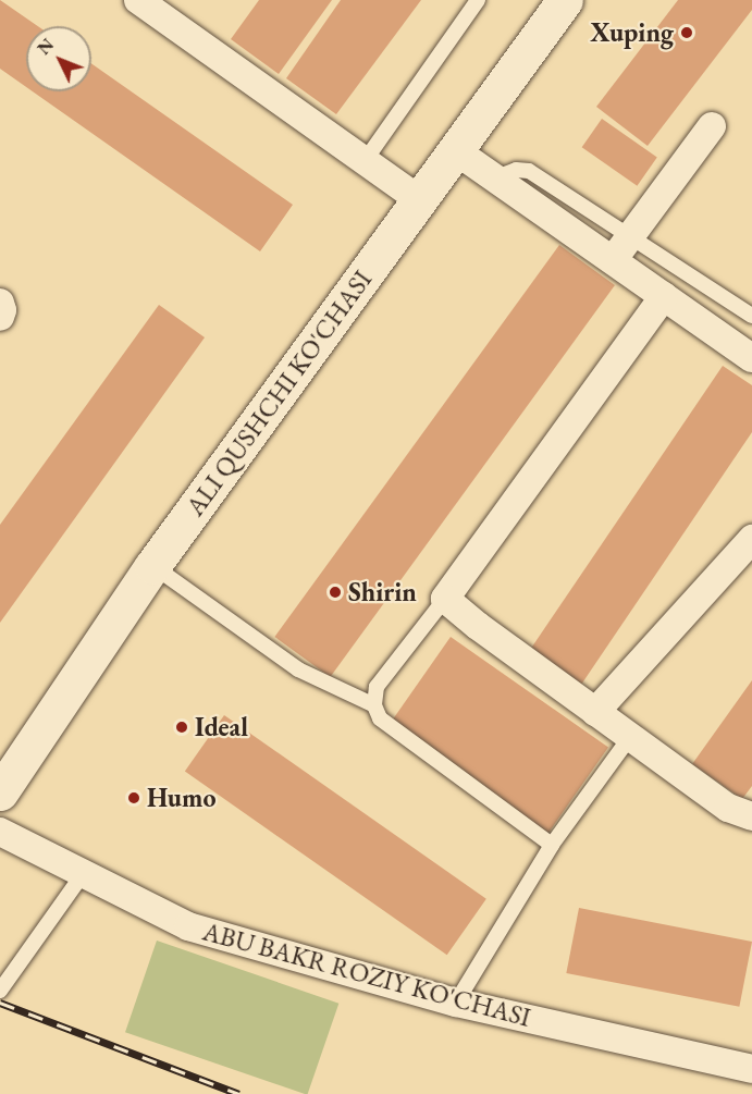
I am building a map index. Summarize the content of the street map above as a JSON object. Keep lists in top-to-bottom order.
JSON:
{
  "streets": {
    "main road": ["ALI QUSHCHI KO'CHASI"],
    "street": ["ABU BAKR ROZIY KO'CHASI"]
  },
  "places": [
    "Xuping",
    "Shirin",
    "Ideal",
    "Humo"
  ],
  "north": "top left"
}
